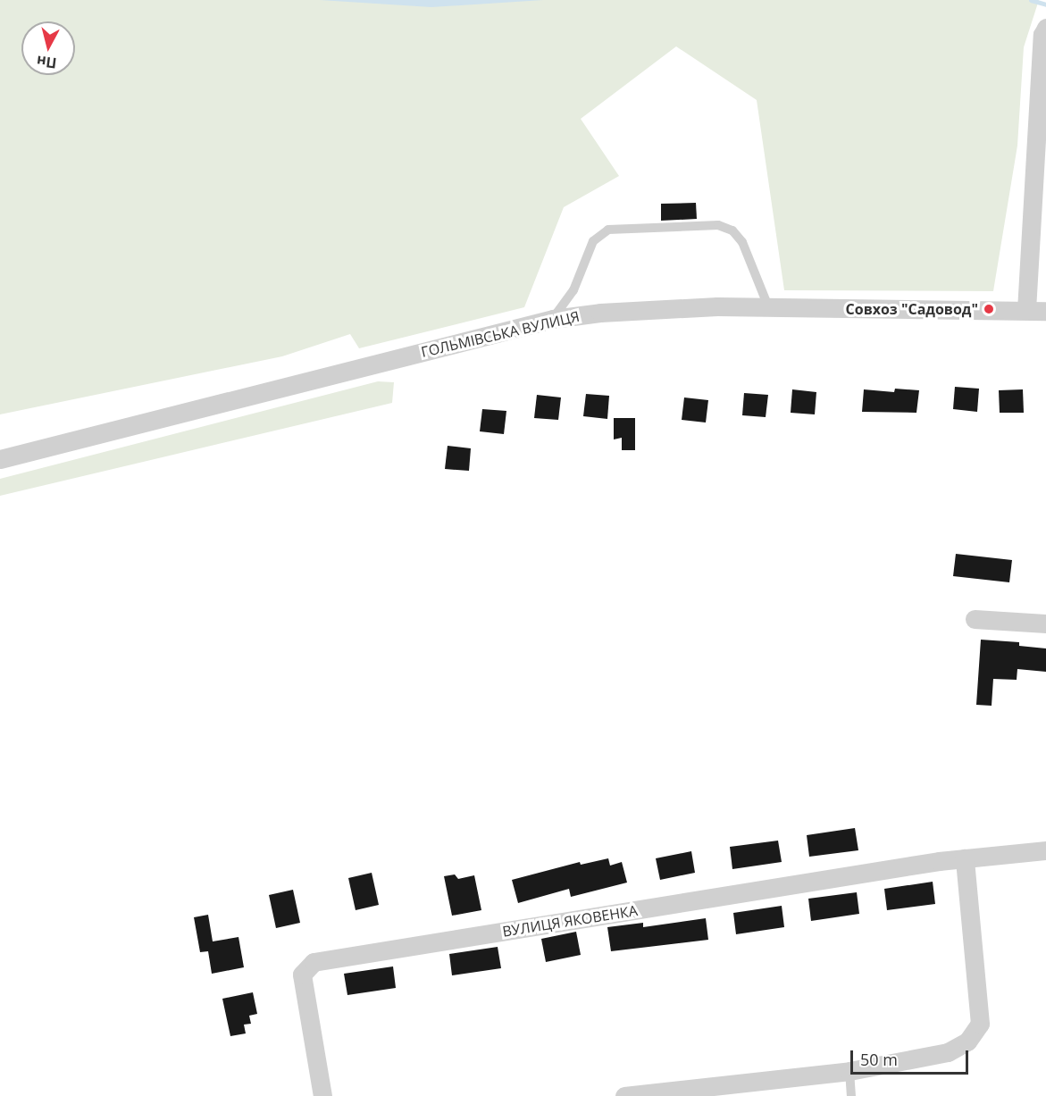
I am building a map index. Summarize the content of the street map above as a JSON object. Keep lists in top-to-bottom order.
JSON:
{
  "streets": {
    "street": ["ГОЛЬМІВСЬКА ВУЛИЦЯ", "ВУЛИЦЯ ЯКОВЕНКА"]
  },
  "places": ["Совхоз \"Садовод\""],
  "scale_bar": "50 m",
  "north": "bottom"
}
